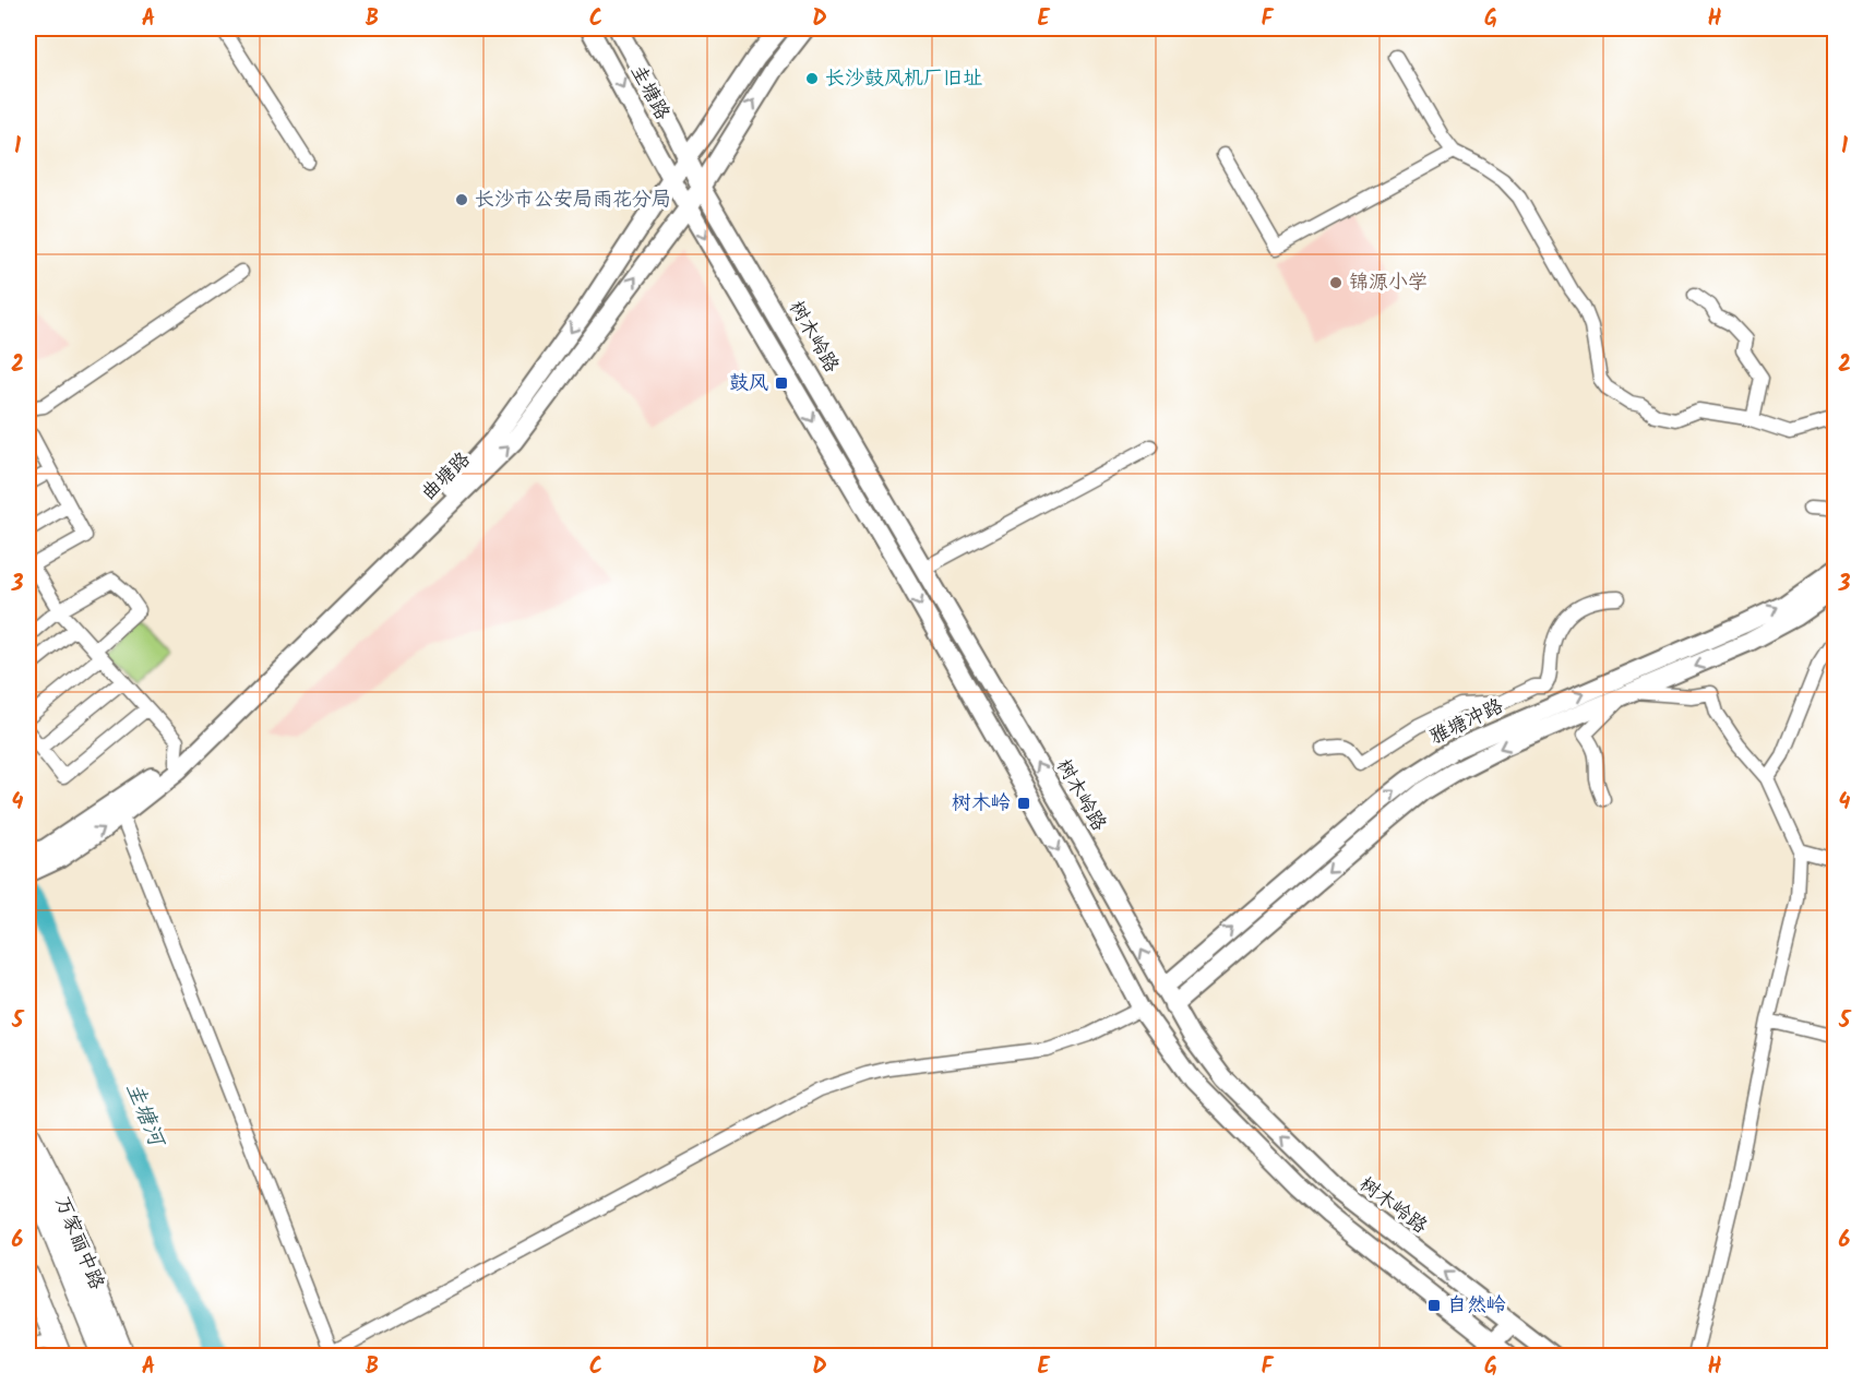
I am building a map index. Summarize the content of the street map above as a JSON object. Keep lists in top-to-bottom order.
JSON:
{
  "streets": {
    "main road": [
      "圭塘路",
      "树木岭路",
      "曲塘路",
      "雅塘冲路",
      "万家丽中路"
    ]
  },
  "crossings": [
    ["圭塘路", "树木岭路"],
    ["圭塘路", "曲塘路"],
    ["树木岭路", "曲塘路"],
    ["树木岭路", "雅塘冲路"]
  ],
  "water": ["圭塘河"],
  "places": {
    "other": ["长沙鼓风机厂旧址", "长沙市公安局雨花分局", "锦源小学"],
    "transit": ["鼓风", "树木岭", "自然岭"]
  },
  "grid": {
    "columns": [
      "A",
      "B",
      "C",
      "D",
      "E",
      "F",
      "G",
      "H"
    ],
    "rows": [
      "1",
      "2",
      "3",
      "4",
      "5",
      "6"
    ]
  }
}
